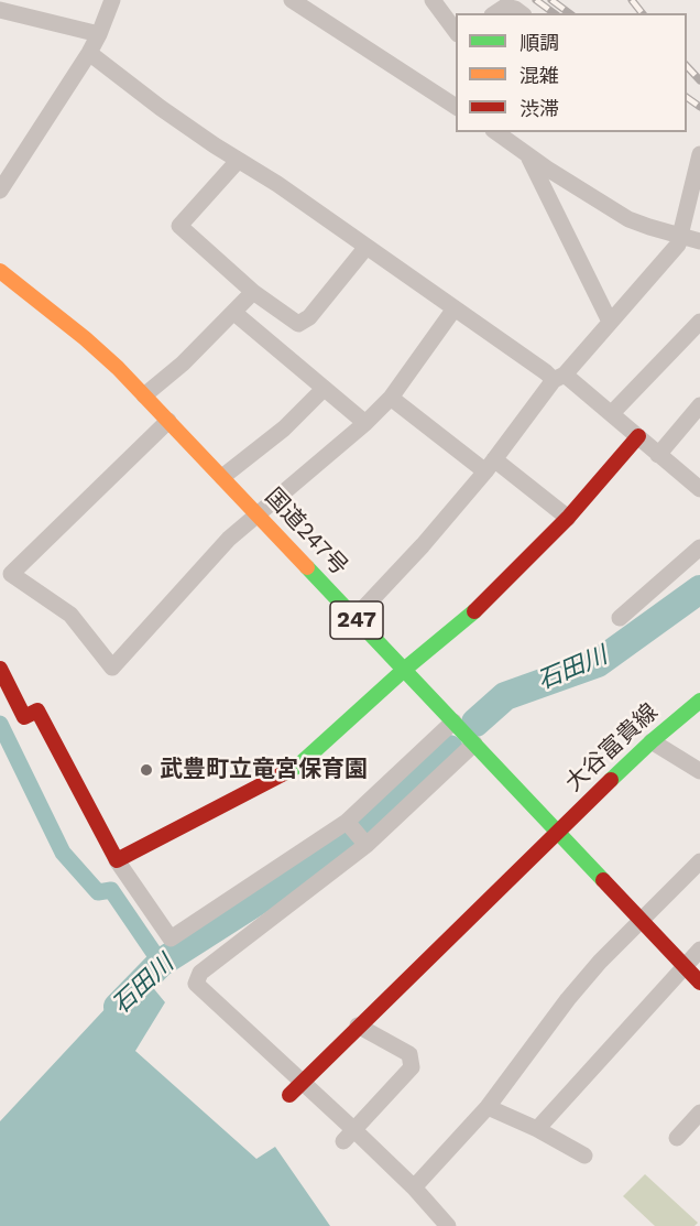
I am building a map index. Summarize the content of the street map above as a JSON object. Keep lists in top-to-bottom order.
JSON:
{
  "streets": {
    "main road": ["国道247号", "247", "大谷富貴線"]
  },
  "crossings": [
    ["国道247号", "大谷富貴線"]
  ],
  "water": ["石田川"],
  "places": ["武豊町立竜宮保育園"],
  "legend": ["順調", "混雑", "渋滞"]
}
